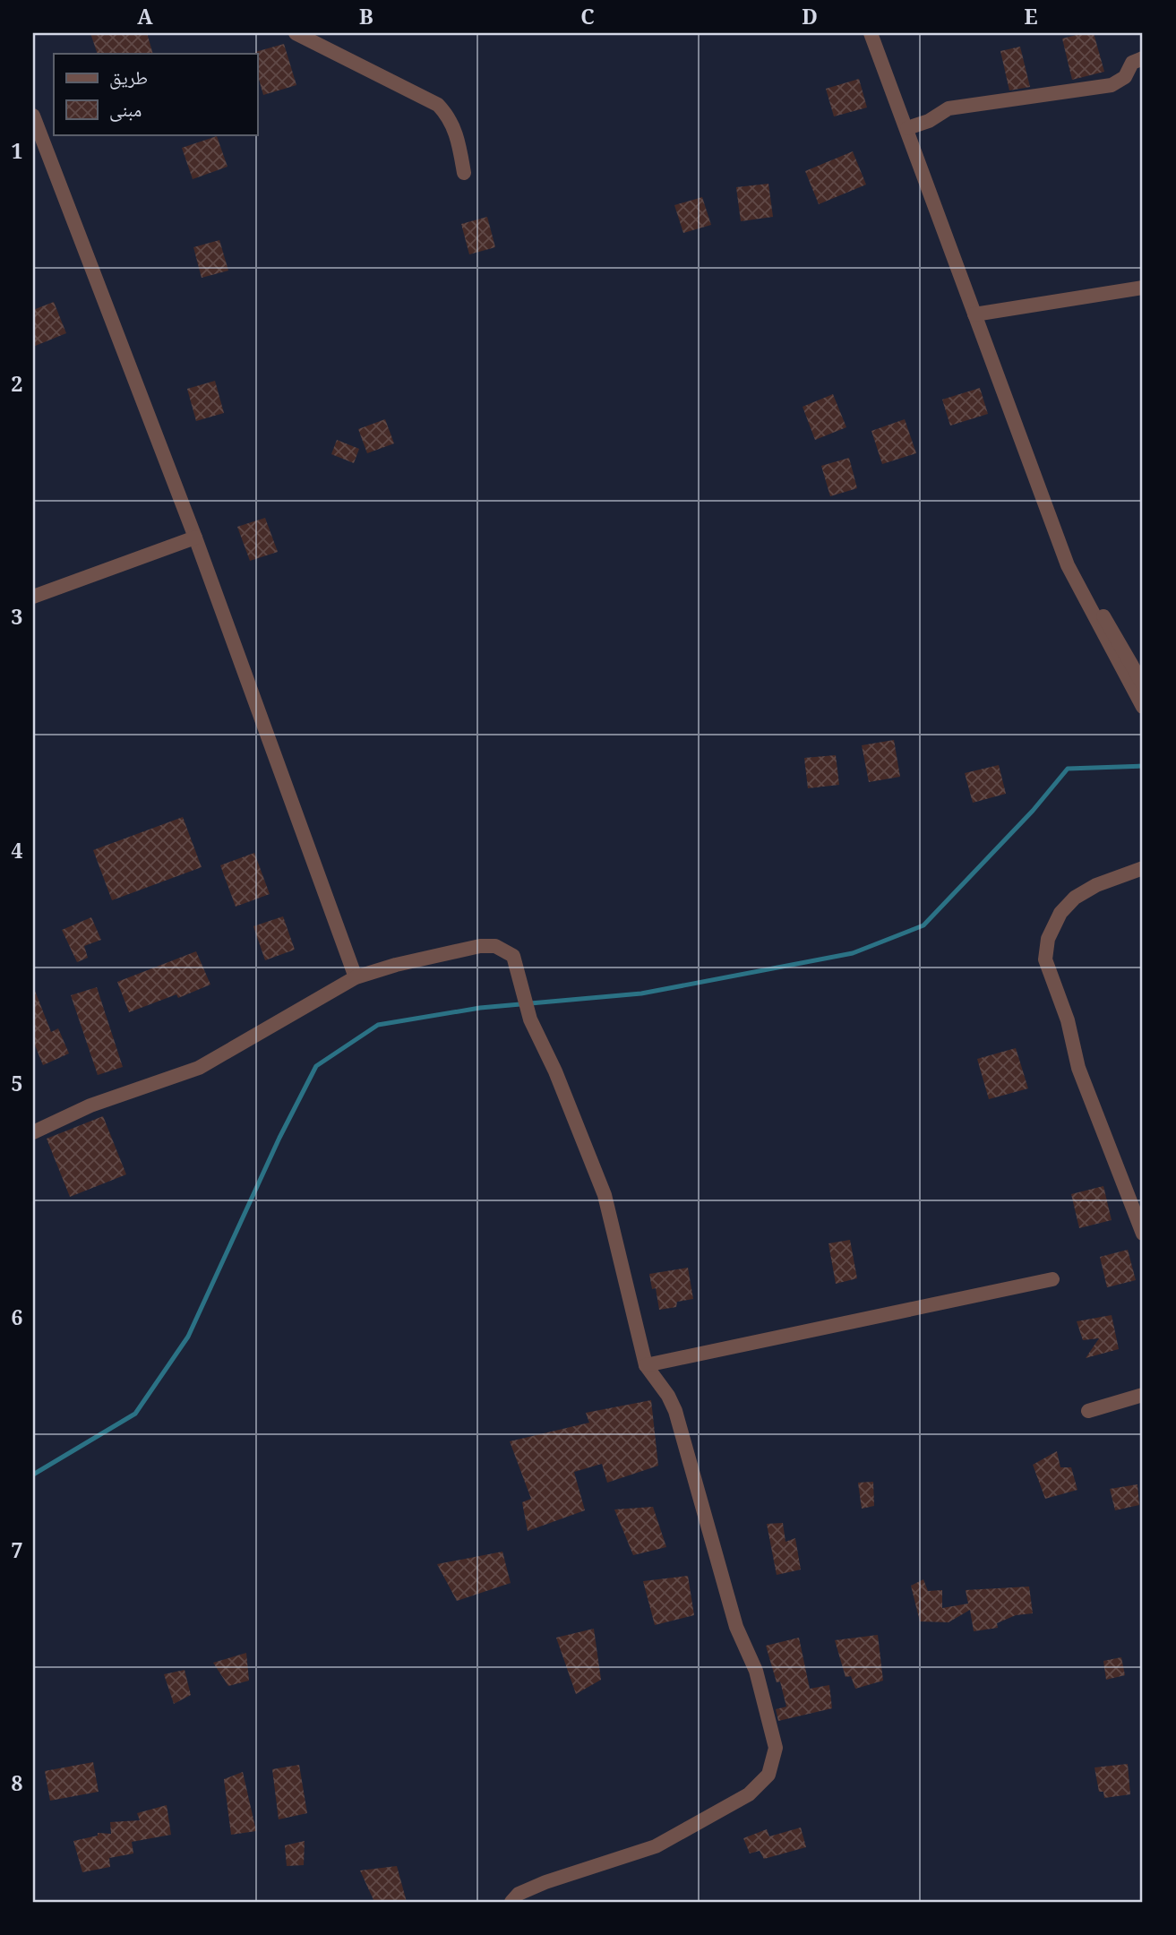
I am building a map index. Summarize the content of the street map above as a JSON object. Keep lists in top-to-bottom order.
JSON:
{
  "legend": ["طريق", "مبنى"],
  "grid": {
    "columns": [
      "A",
      "B",
      "C",
      "D",
      "E"
    ],
    "rows": [
      "1",
      "2",
      "3",
      "4",
      "5",
      "6",
      "7",
      "8"
    ]
  }
}
